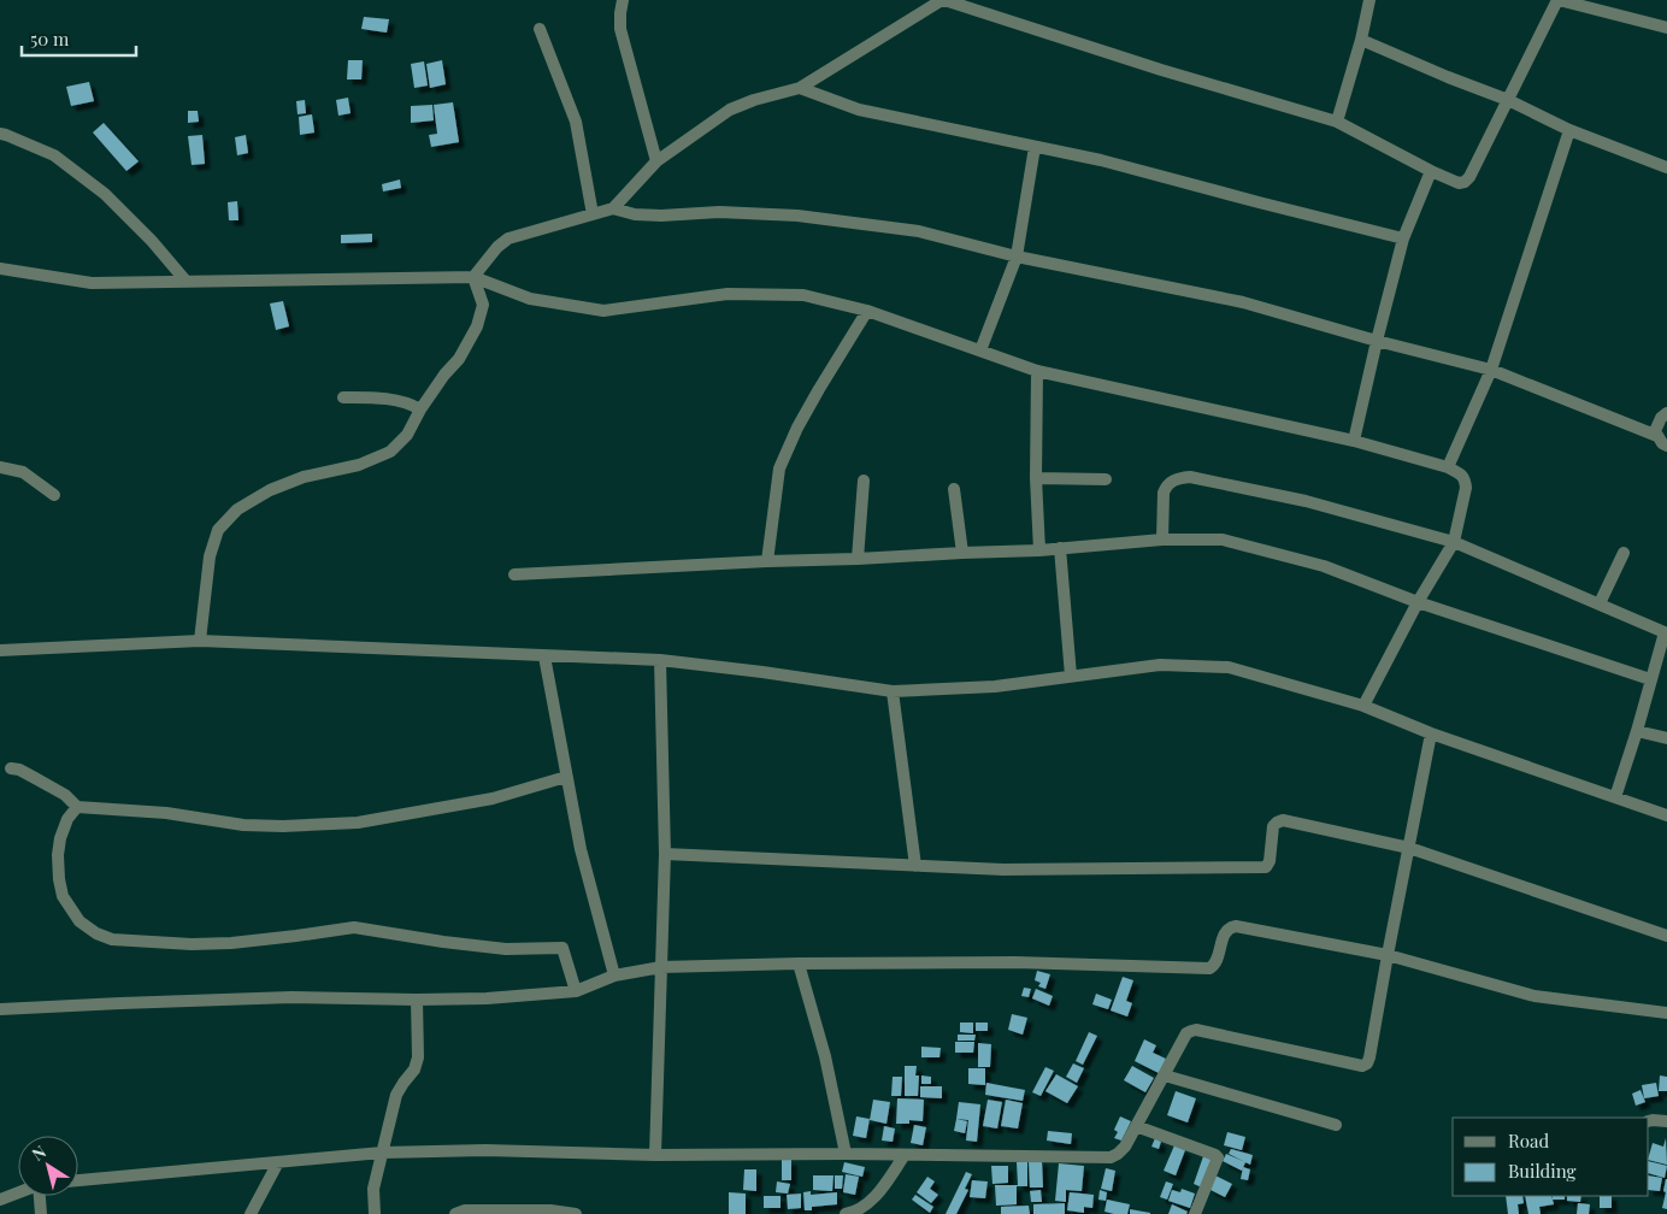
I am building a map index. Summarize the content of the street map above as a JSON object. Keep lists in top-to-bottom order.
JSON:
{
  "legend": ["Road", "Building"],
  "scale_bar": "50 m",
  "north": "top left"
}
